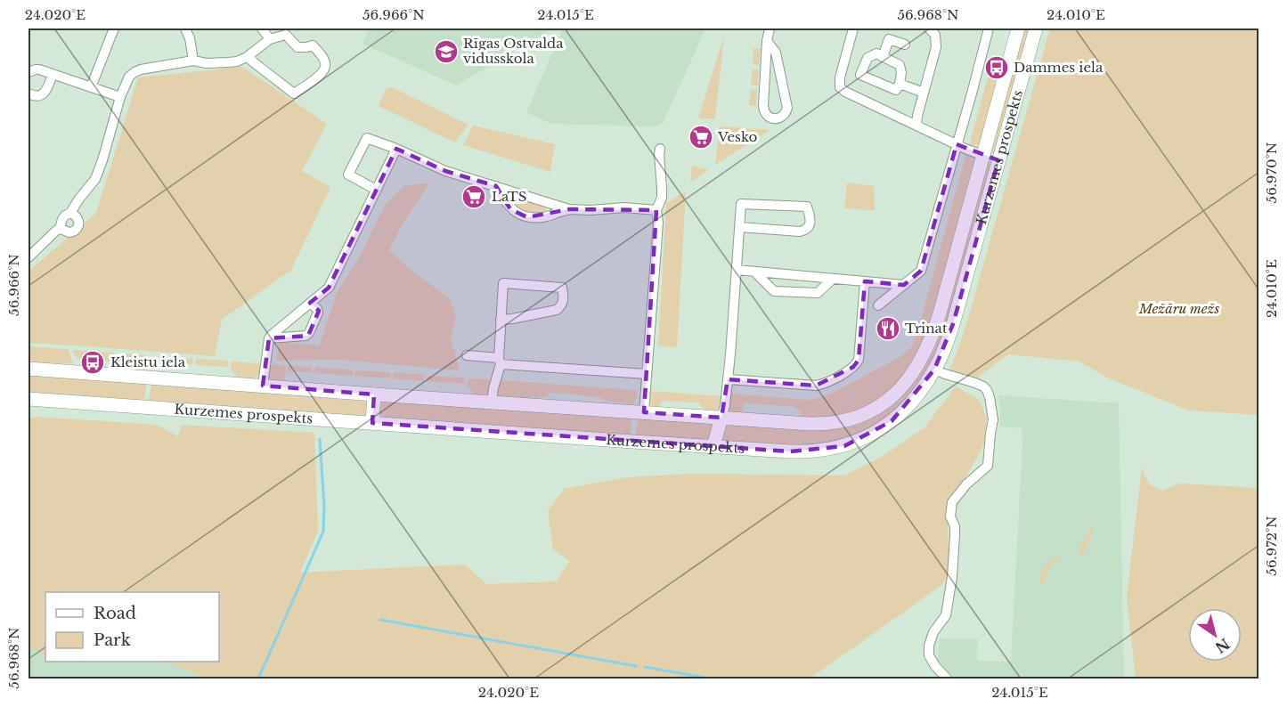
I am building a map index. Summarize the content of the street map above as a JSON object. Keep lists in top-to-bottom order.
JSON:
{
  "streets": {
    "main road": ["Kurzemes prospekts"]
  },
  "parks": ["Mežāru mežs"],
  "places": {
    "school or university": ["Rīgas Ostvalda vidusskola"],
    "bus stop": ["Dammes iela", "Kleistu iela"],
    "supermarket": ["Vesko", "LaTS"],
    "restaurant": ["Trinat"]
  },
  "legend": ["Road", "Park"],
  "north": "bottom right",
  "coordinates": [
    "24.020°E",
    "56.966°N",
    "24.015°E",
    "56.968°N",
    "24.010°E",
    "56.970°N",
    "56.972°N"
  ]
}
